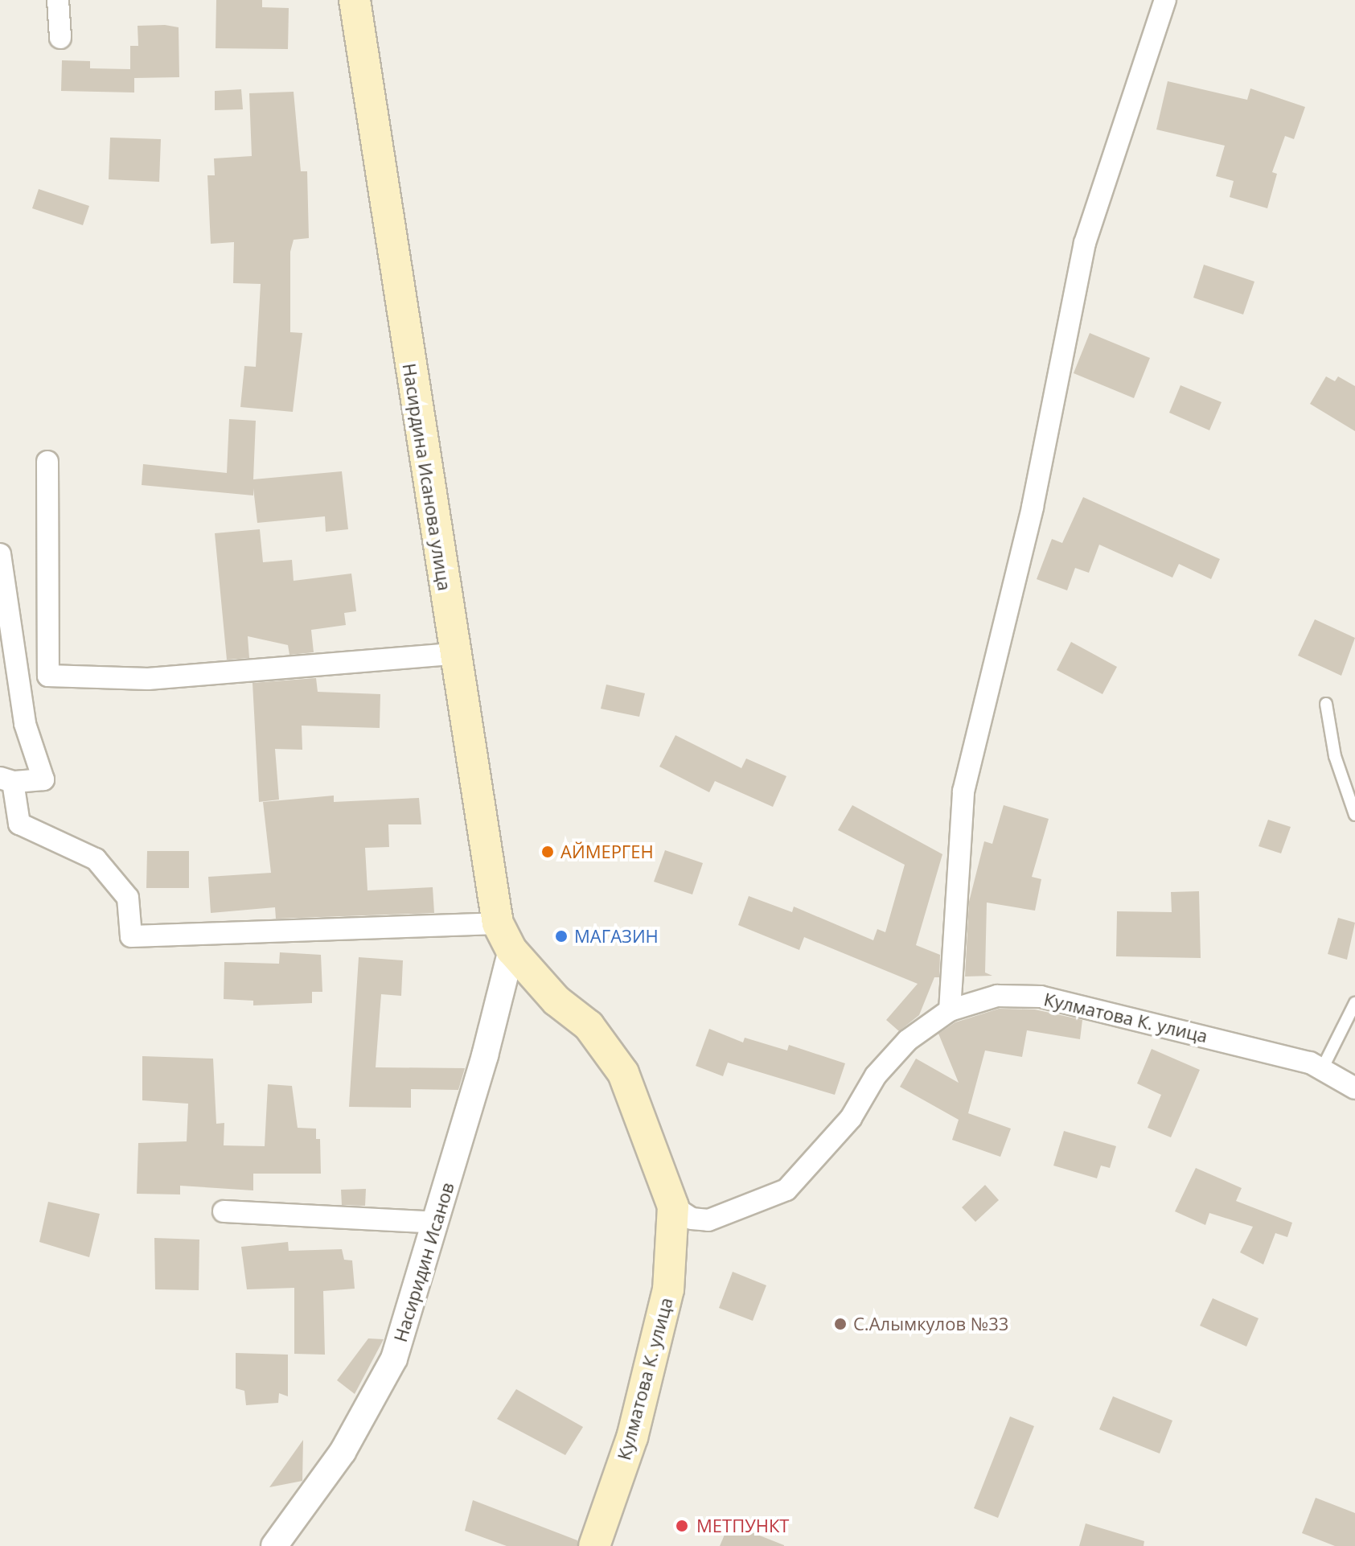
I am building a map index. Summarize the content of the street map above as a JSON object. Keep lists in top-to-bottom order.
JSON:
{
  "streets": {
    "main road": ["Насирдина Исанова улица", "Кулматова К. улица"],
    "street": ["Насиридин Исанов"]
  },
  "crossings": [
    ["Насирдина Исанова улица", "Кулматова К. улица"],
    ["Насирдина Исанова улица", "Насиридин Исанов"],
    ["Кулматова К. улица", "Насиридин Исанов"]
  ],
  "places": [
    "АЙМЕРГЕН",
    "МАГАЗИН",
    "С.Алымкулов №33",
    "МЕТПУНКТ"
  ]
}
